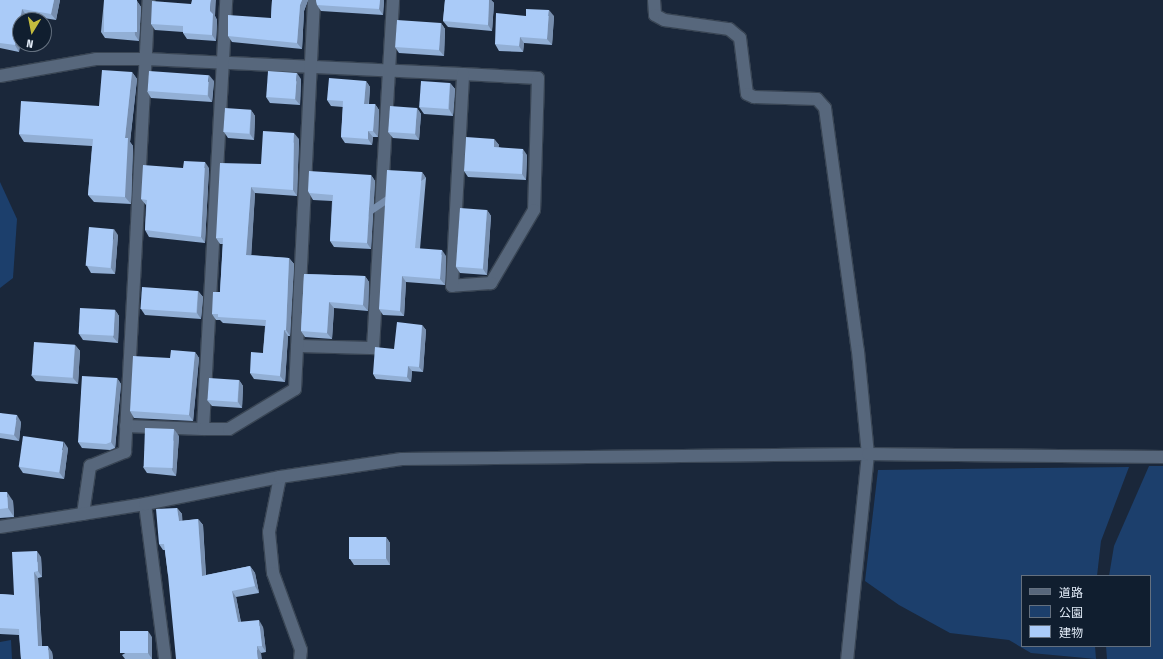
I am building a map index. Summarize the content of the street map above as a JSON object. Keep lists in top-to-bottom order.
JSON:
{
  "legend": ["道路", "公園", "建物"],
  "north": "bottom"
}
